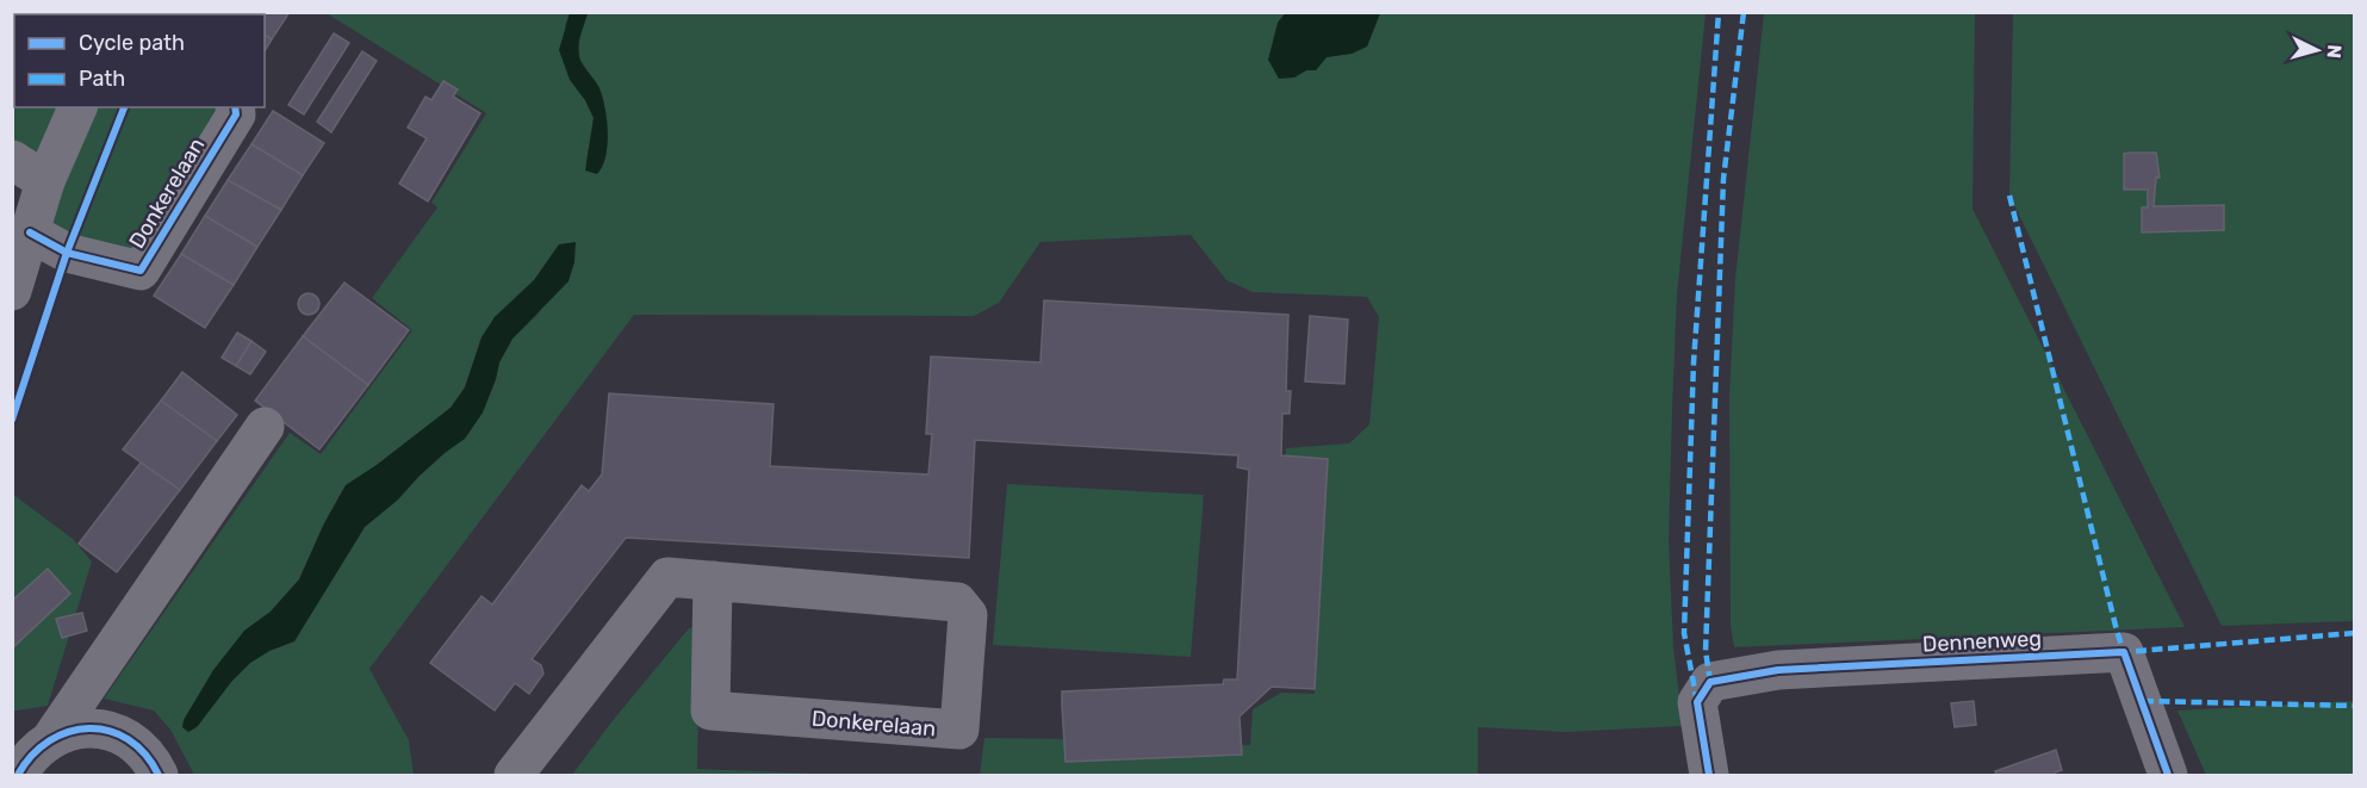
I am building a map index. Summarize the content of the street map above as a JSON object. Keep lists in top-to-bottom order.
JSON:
{
  "streets": {
    "street": ["Donkerelaan", "Dennenweg"]
  },
  "legend": ["Cycle path", "Path"],
  "north": "right"
}
